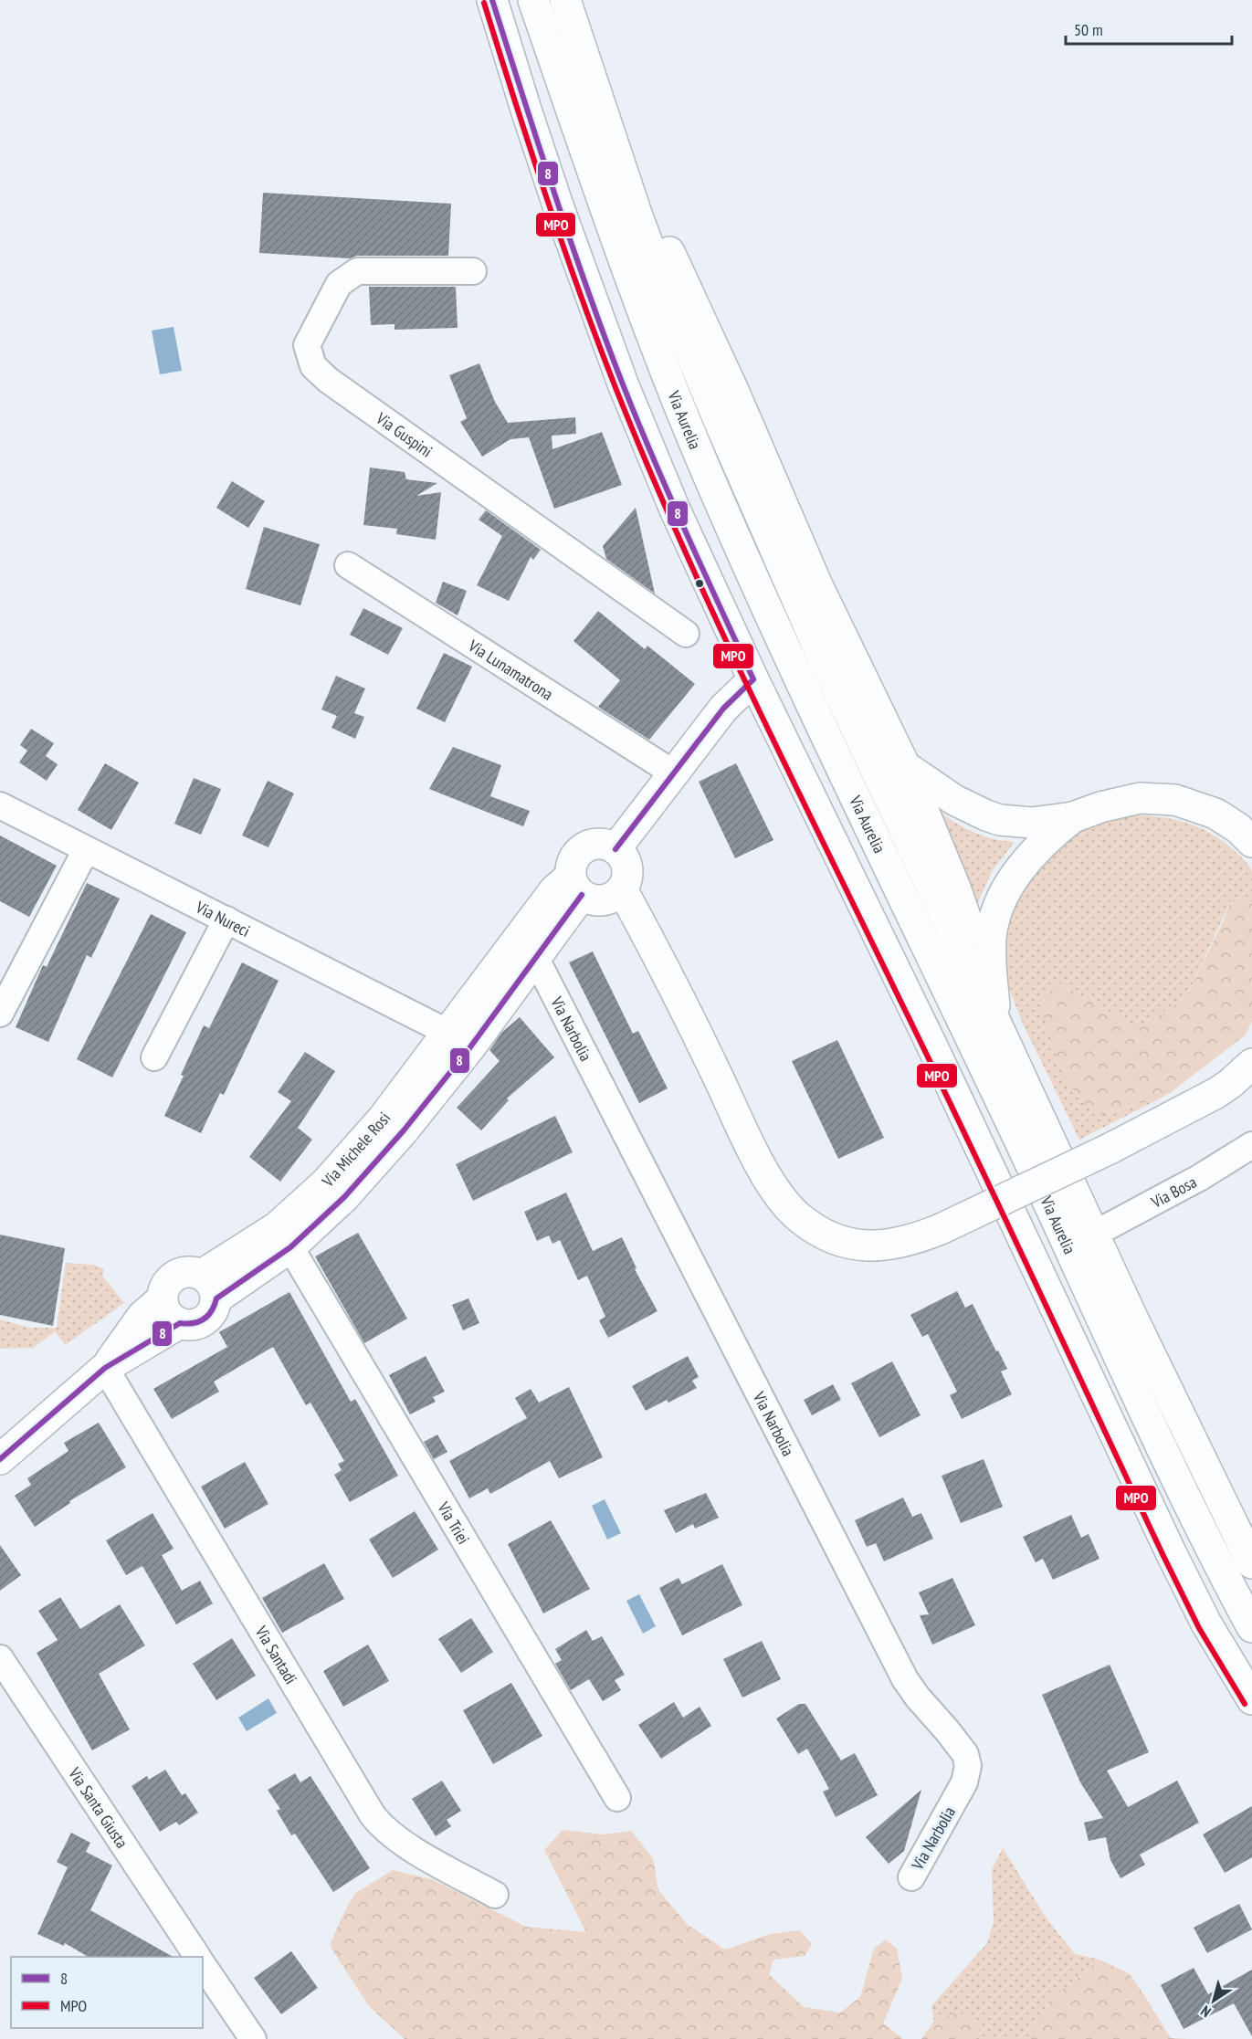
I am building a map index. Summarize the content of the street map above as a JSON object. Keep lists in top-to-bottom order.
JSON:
{
  "streets": {
    "main road": ["Via Aurelia", "Via Michele Rosi"],
    "street": [
      "Via Guspini",
      "Via Lunamatrona",
      "Via Nureci",
      "Via Narbolia",
      "Via Bosa",
      "Via Triei",
      "Via Santadi",
      "Via Santa Giusta"
    ]
  },
  "crossings": [
    ["Via Aurelia", "Via Bosa"],
    ["Via Nureci", "Via Michele Rosi"],
    ["Via Narbolia", "Via Michele Rosi"],
    ["Via Michele Rosi", "Via Triei"],
    ["Via Michele Rosi", "Via Santadi"]
  ],
  "lines": ["transit line 8", "transit line MPO"],
  "legend": ["8", "MPO"],
  "scale_bar": "50 m",
  "north": "bottom left"
}
